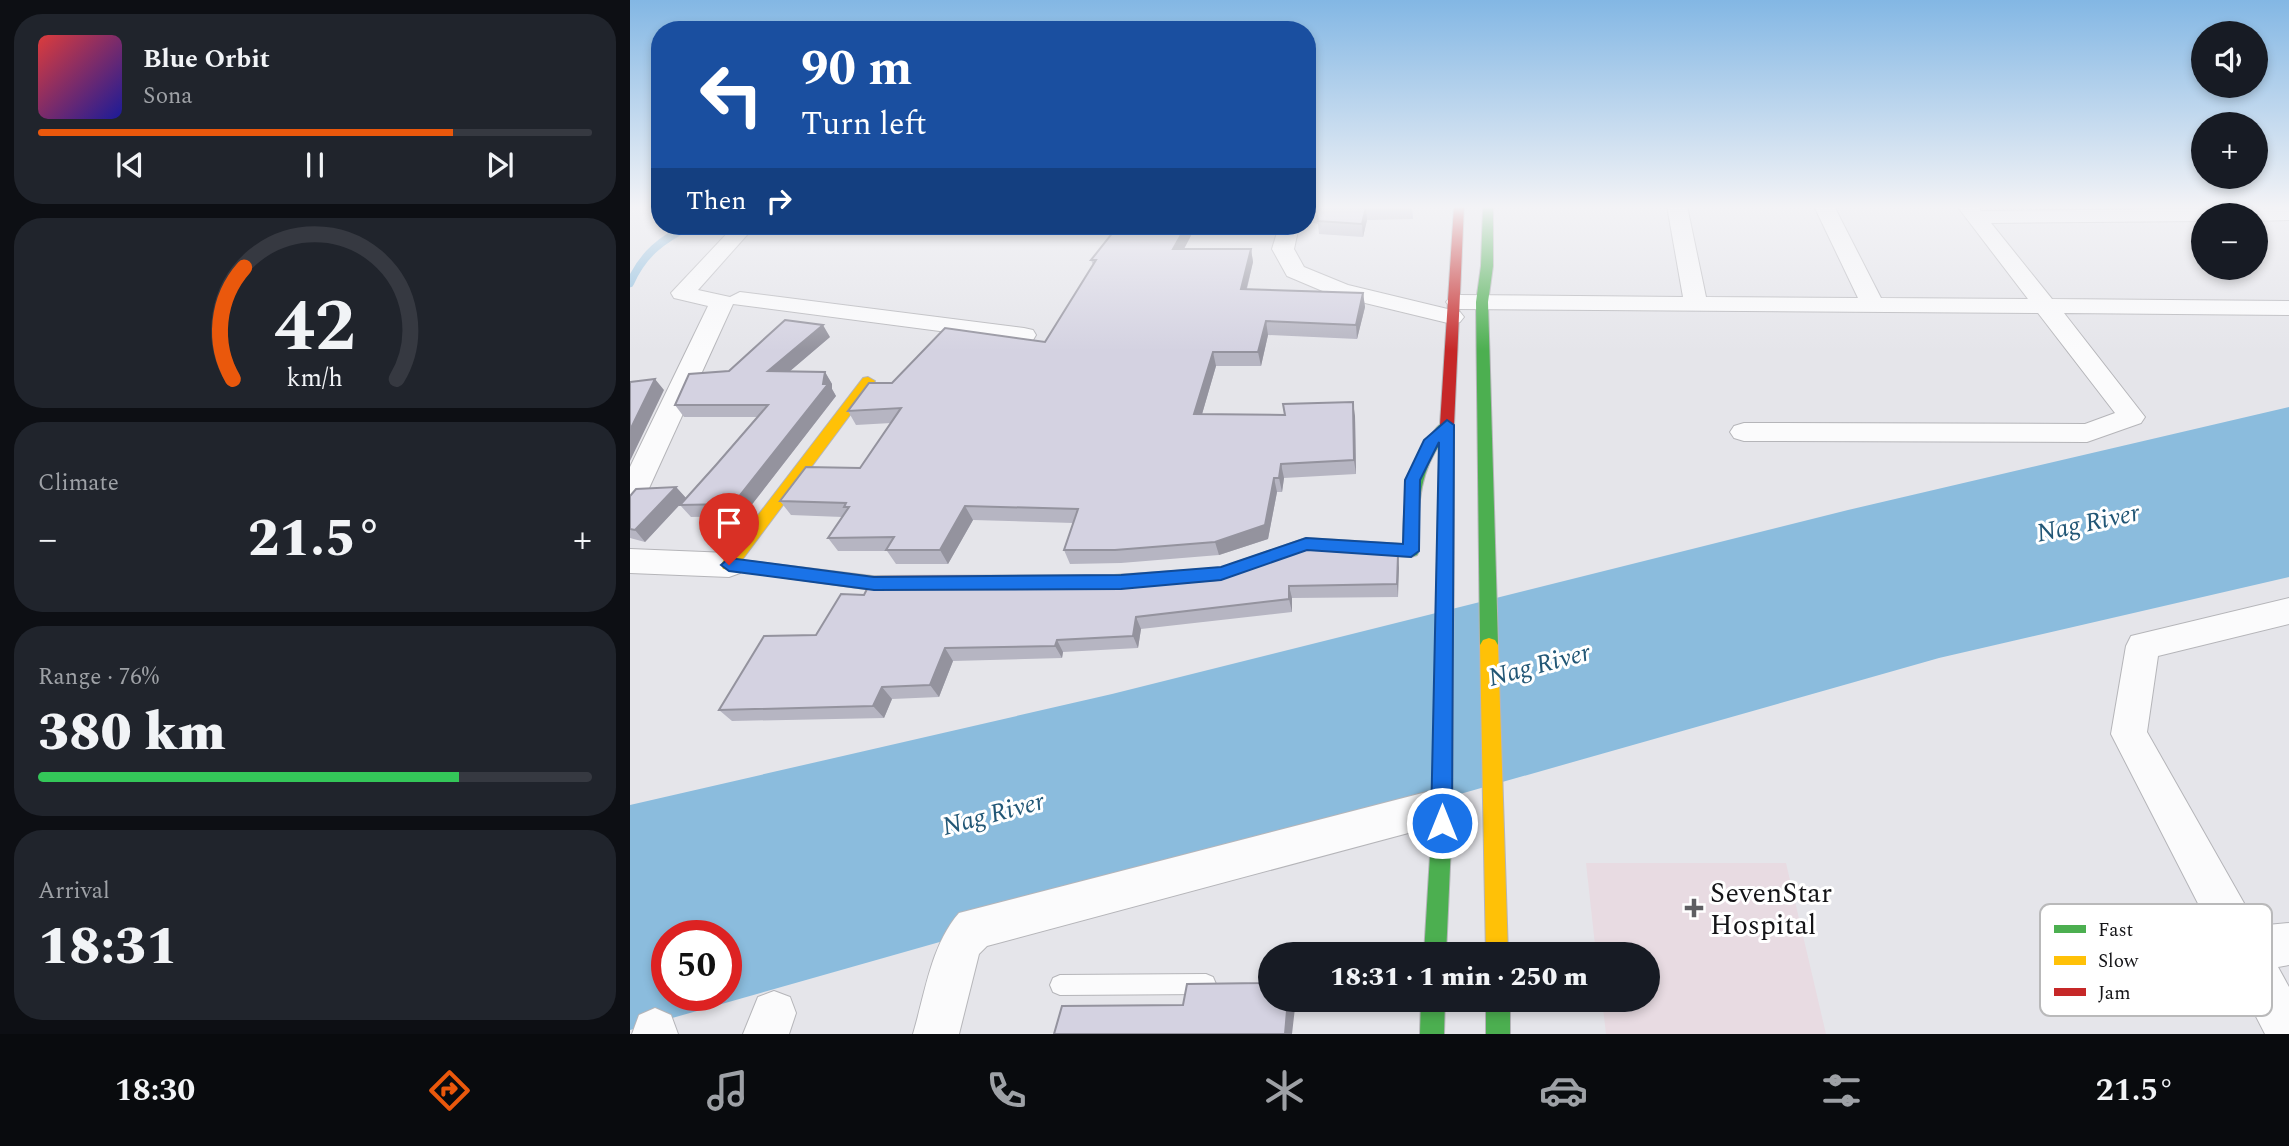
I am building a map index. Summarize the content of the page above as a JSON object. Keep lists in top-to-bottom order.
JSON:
{
  "water": ["Nag River"],
  "places": {
    "health": ["SevenStar Hospital"]
  },
  "legend": ["Fast", "Slow", "Jam"],
  "page": {
    "map_buttons": ["+", "−"],
    "turn": ["90 m", "Turn left"],
    "song": ["Blue Orbit", "Sona"],
    "then": "Then",
    "tile": [
      "Climate",
      ["Range · 76%", "380 km"],
      ["Arrival", "18:31"]
    ],
    "heat": ["−", "21.5°", "+"],
    "limit": "50",
    "trip": "18:31 · 1 min · 250 m",
    "tabs": ["18:30", "21.5°"],
    "gauge": ["42", "km/h"]
  }
}
